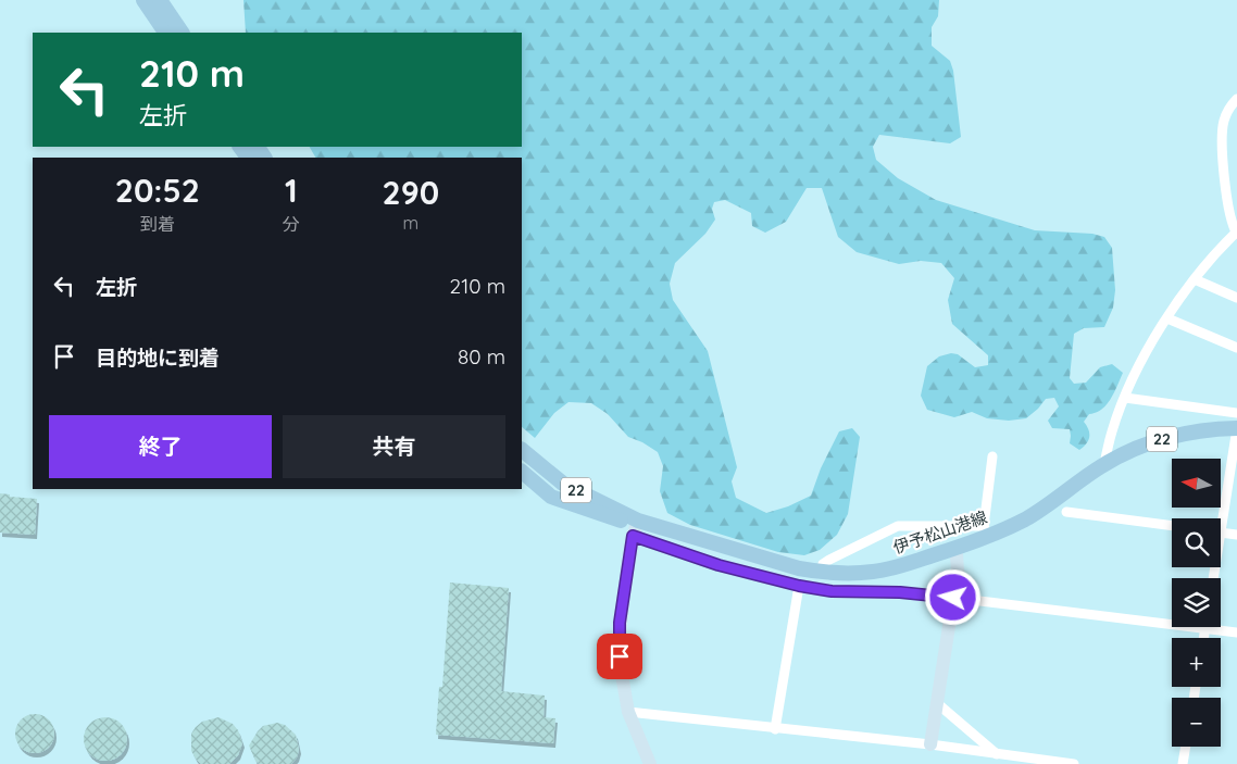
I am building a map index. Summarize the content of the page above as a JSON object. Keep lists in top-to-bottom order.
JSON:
{
  "streets": {
    "main road": ["22", "伊予松山港線"]
  },
  "north": "left",
  "page": {
    "turn": ["210 m", "左折"],
    "eta": [
      "20:52",
      "到着",
      "1",
      "分",
      "290",
      "m"
    ],
    "list": [
      {
        "name": "左折",
        "value": "210 m"
      },
      {
        "name": "目的地に到着",
        "value": "80 m"
      }
    ],
    "buttons": ["終了", "共有"],
    "map_buttons": ["+", "−"]
  }
}
